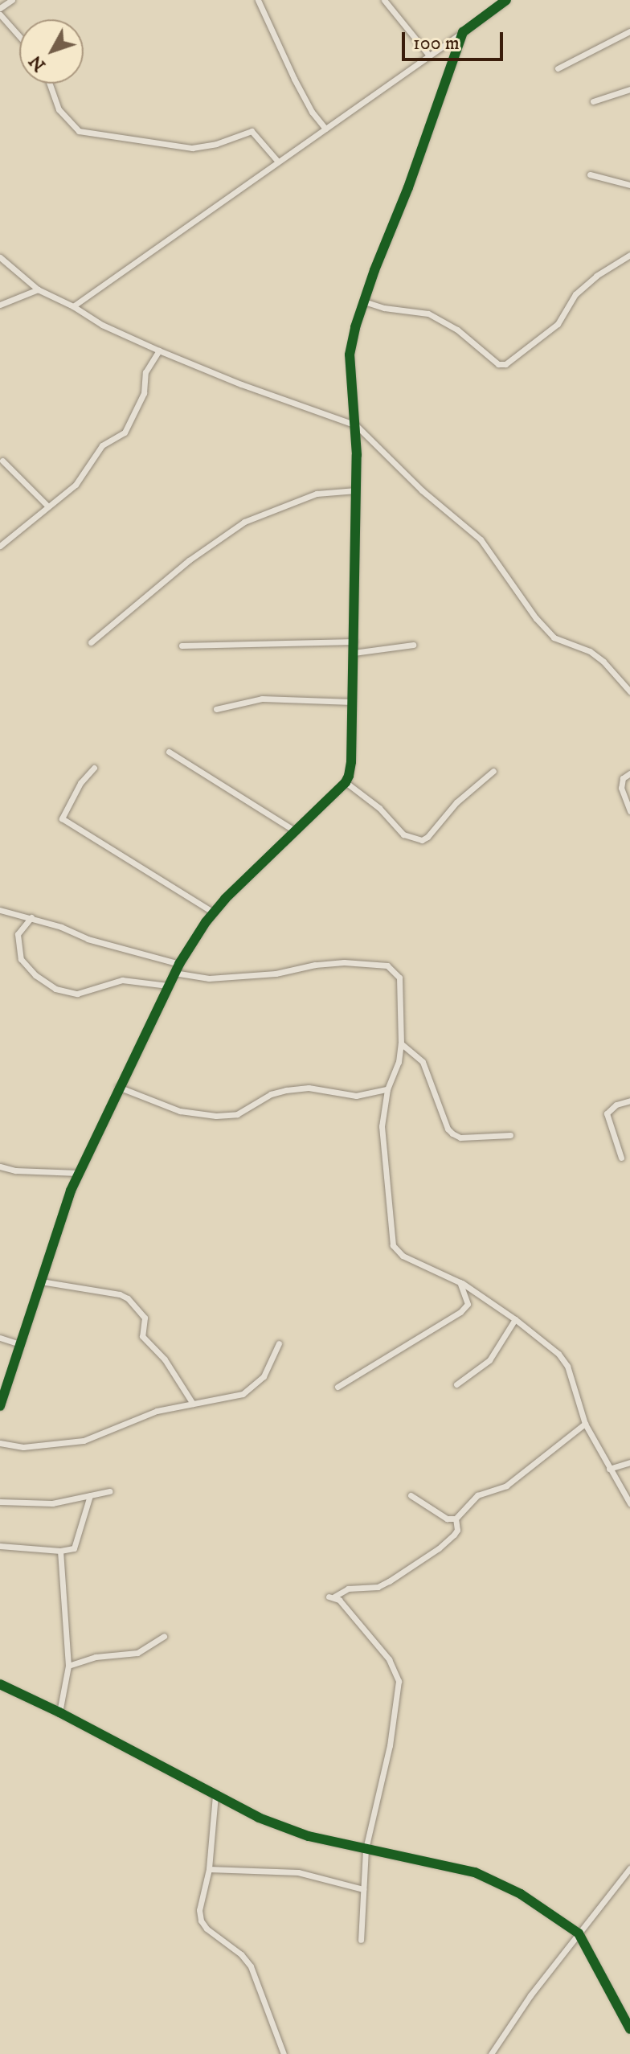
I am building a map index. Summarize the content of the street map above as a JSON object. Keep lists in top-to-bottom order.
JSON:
{
  "scale_bar": "100 m",
  "north": "bottom left"
}
